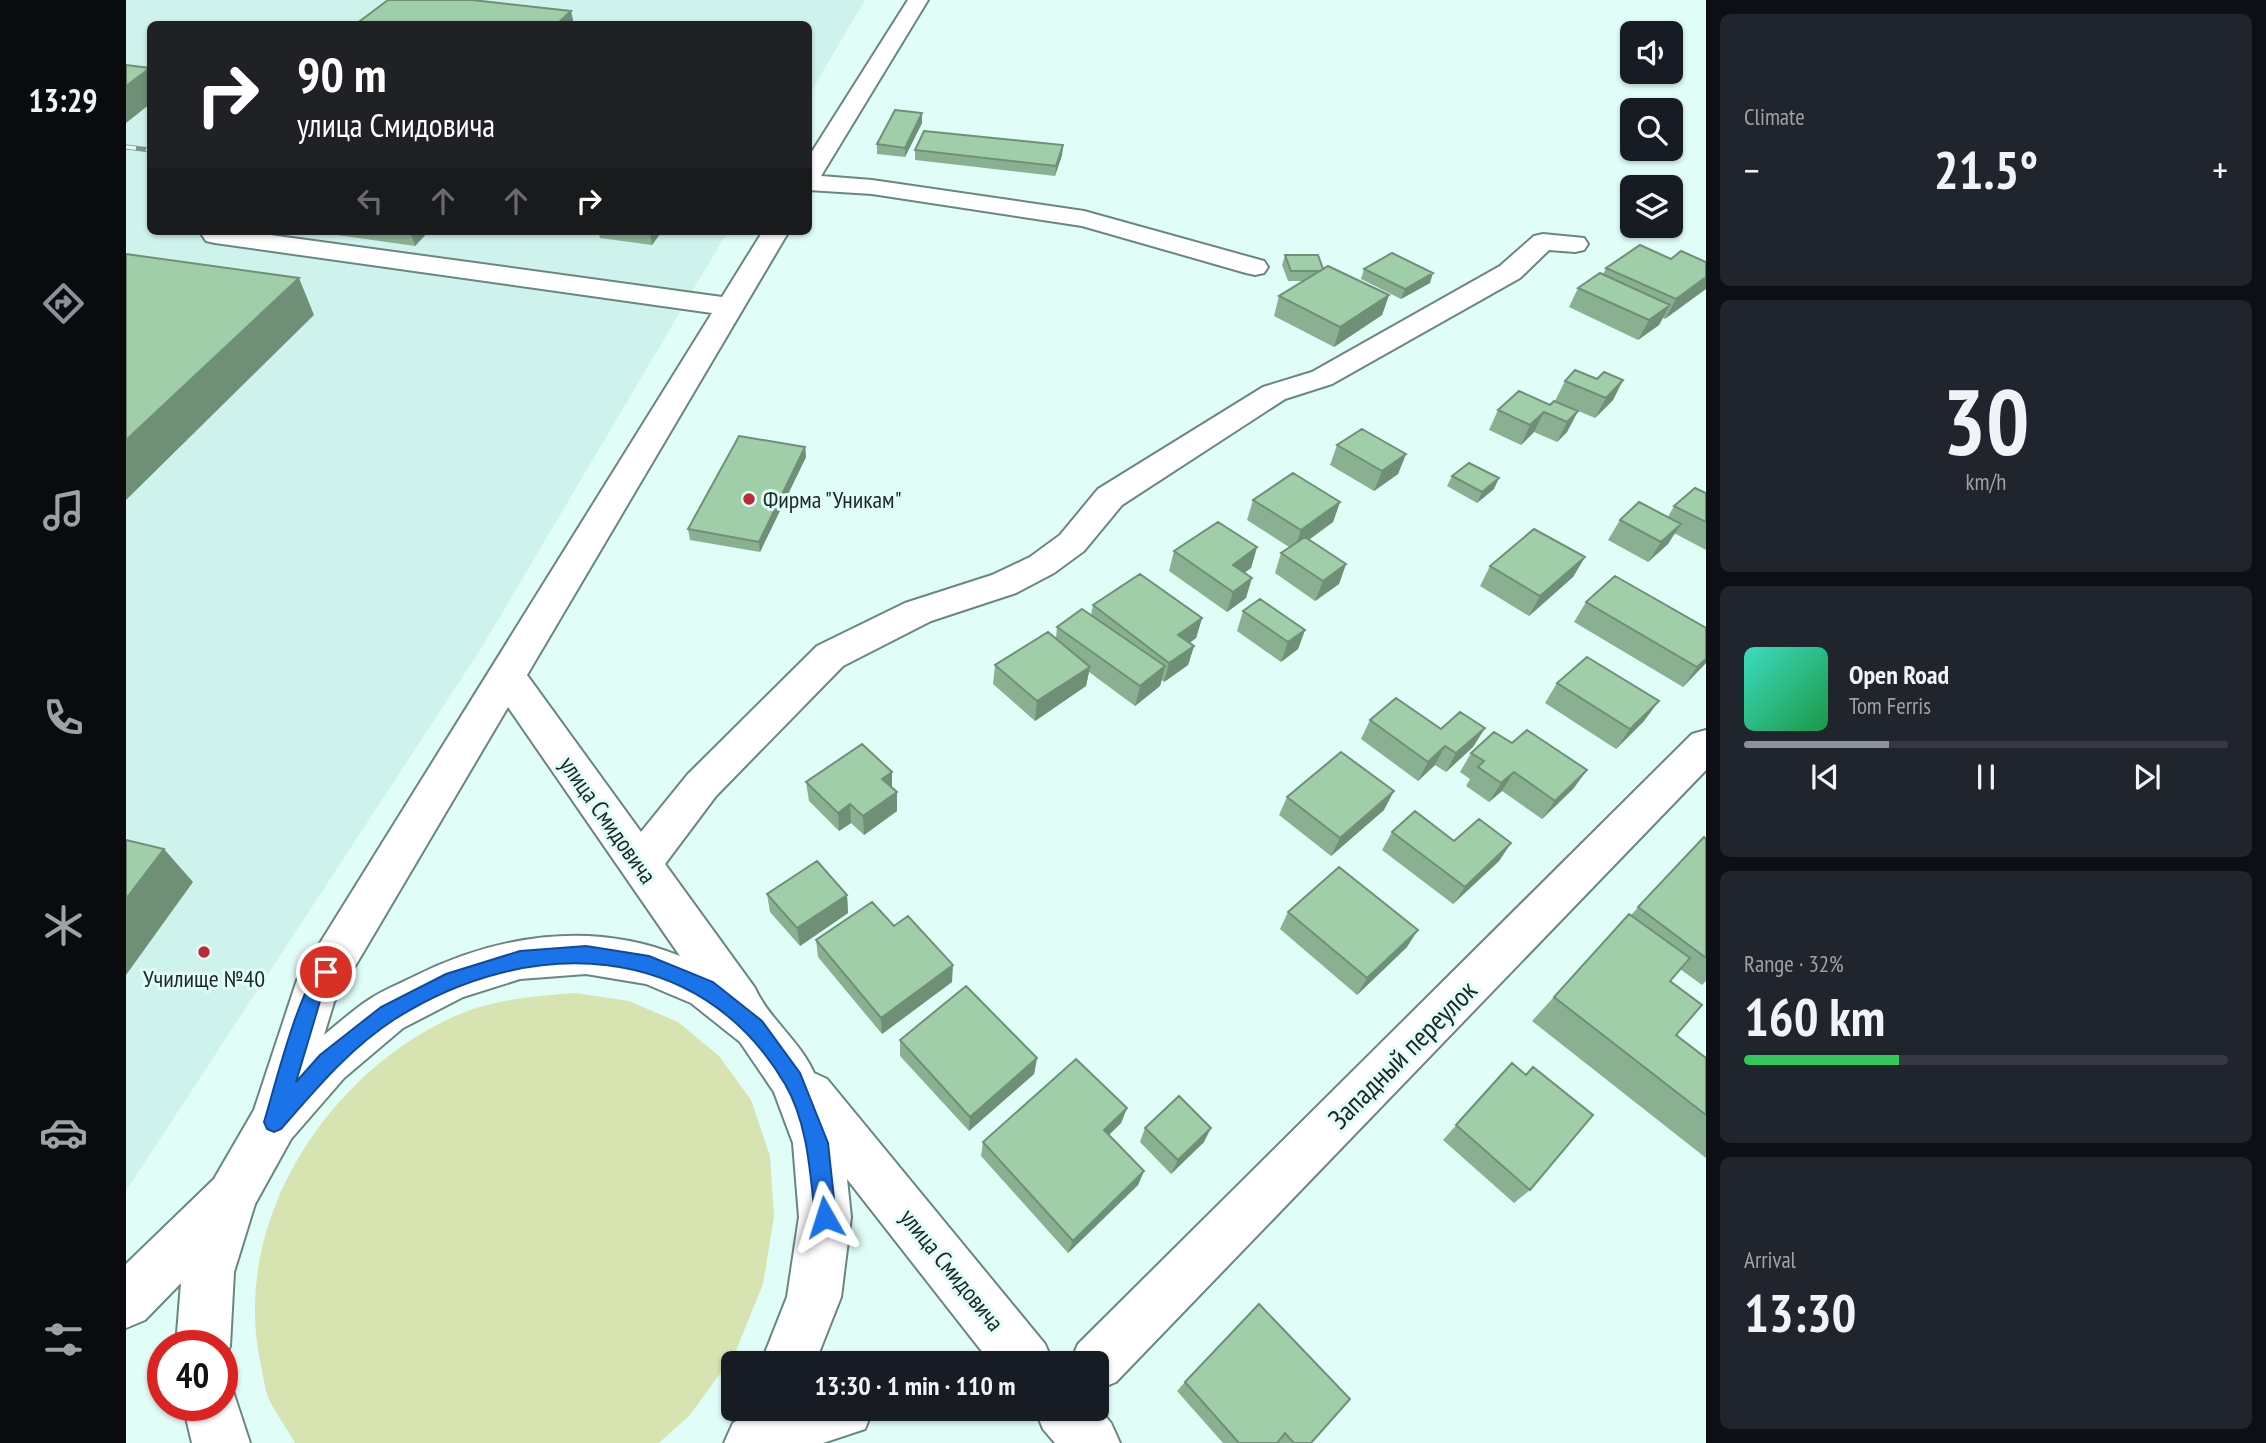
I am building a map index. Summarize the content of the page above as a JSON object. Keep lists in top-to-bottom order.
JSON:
{
  "streets": {
    "street": ["улица Смидовича", "Западный переулок"]
  },
  "places": ["Фирма \"Уникам\"", "Училище №40"],
  "page": {
    "tabs": "13:29",
    "tile": [
      "Climate",
      ["30", "km/h"],
      ["Range · 32%", "160 km"],
      ["Arrival", "13:30"]
    ],
    "turn": ["90 m", "улица Смидовича"],
    "heat": ["−", "21.5°", "+"],
    "song": ["Open Road", "Tom Ferris"],
    "limit": "40",
    "trip": "13:30 · 1 min · 110 m"
  }
}
